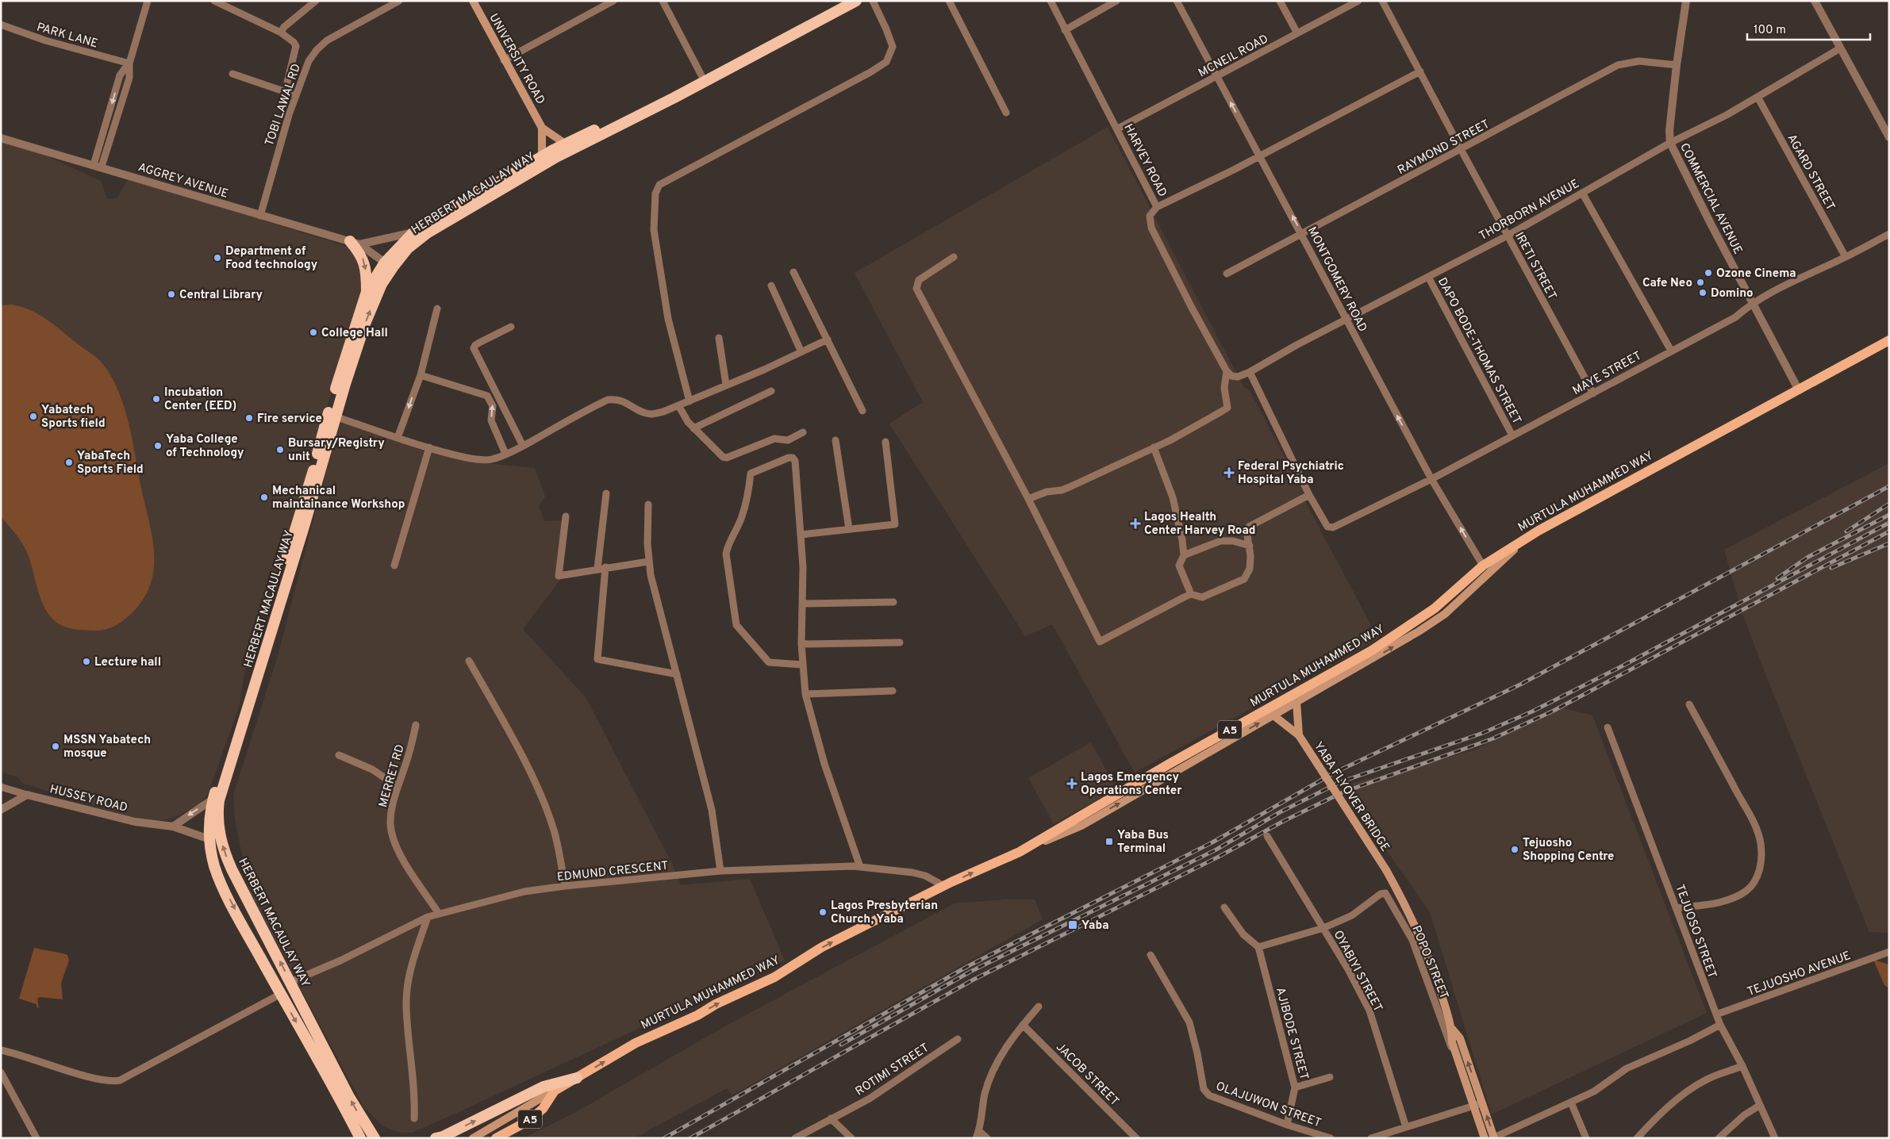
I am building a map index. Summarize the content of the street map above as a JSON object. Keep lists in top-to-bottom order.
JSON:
{
  "streets": {
    "highway": ["HERBERT MACAULAY WAY"],
    "main road": [
      "UNIVERSITY ROAD",
      "MURTULA MUHAMMED WAY",
      "A5",
      "YABA FLYOVER BRIDGE"
    ],
    "street": [
      "PARK LANE",
      "MCNEIL ROAD",
      "TOBI LAWAL RD",
      "RAYMOND STREET",
      "HARVEY ROAD",
      "AGARD STREET",
      "AGGREY AVENUE",
      "COMMERCIAL AVENUE",
      "THORBORN AVENUE",
      "IRETI STREET",
      "MONTGOMERY ROAD",
      "DAPO BODE-THOMAS STREET",
      "MAYE STREET",
      "MERRET RD",
      "HUSSEY ROAD",
      "EDMUND CRESCENT",
      "TEJUOSO STREET",
      "POPO STREET",
      "OYABIYI STREET",
      "TEJUOSHO AVENUE",
      "AJIBODE STREET",
      "ROTIMI STREET",
      "JACOB STREET",
      "OLAJUWON STREET"
    ]
  },
  "crossings": [
    ["MCNEIL ROAD", "HARVEY ROAD"],
    ["MCNEIL ROAD", "MONTGOMERY ROAD"],
    ["TOBI LAWAL RD", "AGGREY AVENUE"],
    ["RAYMOND STREET", "COMMERCIAL AVENUE"],
    ["RAYMOND STREET", "IRETI STREET"],
    ["RAYMOND STREET", "MONTGOMERY ROAD"],
    ["HARVEY ROAD", "THORBORN AVENUE"],
    ["AGARD STREET", "THORBORN AVENUE"],
    ["AGARD STREET", "MAYE STREET"],
    ["HERBERT MACAULAY WAY", "HUSSEY ROAD"],
    ["HERBERT MACAULAY WAY", "EDMUND CRESCENT"],
    ["COMMERCIAL AVENUE", "THORBORN AVENUE"],
    ["COMMERCIAL AVENUE", "MAYE STREET"],
    ["COMMERCIAL AVENUE", "MURTULA MUHAMMED WAY"],
    ["THORBORN AVENUE", "IRETI STREET"],
    ["THORBORN AVENUE", "MONTGOMERY ROAD"],
    ["THORBORN AVENUE", "DAPO BODE-THOMAS STREET"],
    ["IRETI STREET", "MAYE STREET"],
    ["MONTGOMERY ROAD", "MAYE STREET"],
    ["MONTGOMERY ROAD", "MURTULA MUHAMMED WAY"],
    ["DAPO BODE-THOMAS STREET", "MAYE STREET"],
    ["MURTULA MUHAMMED WAY", "A5"],
    ["MURTULA MUHAMMED WAY", "EDMUND CRESCENT"],
    ["MERRET RD", "EDMUND CRESCENT"],
    ["TEJUOSO STREET", "TEJUOSHO AVENUE"],
    ["POPO STREET", "OYABIYI STREET"],
    ["POPO STREET", "AJIBODE STREET"],
    ["AJIBODE STREET", "OLAJUWON STREET"]
  ],
  "one_way": ["MONTGOMERY ROAD"],
  "places": {
    "other": [
      "Department of Food technology",
      "Ozone Cinema",
      "Cafe Neo",
      "Domino",
      "Central Library",
      "College Hall",
      "Incubation Center (EED)",
      "Yabatech Sports field",
      "Fire service",
      "Yaba College of Technology",
      "Bursary/Registry unit",
      "YabaTech Sports Field",
      "Mechanical maintainance Workshop",
      "Lecture hall",
      "MSSN Yabatech mosque",
      "Tejuosho Shopping Centre",
      "Lagos Presbyterian Church, Yaba"
    ],
    "health": ["Federal Psychiatric Hospital Yaba", "Lagos Health Center Harvey Road", "Lagos Emergency Operations Center"],
    "transit": ["Yaba Bus Terminal", "Yaba"]
  },
  "scale_bar": "100 m"
}
